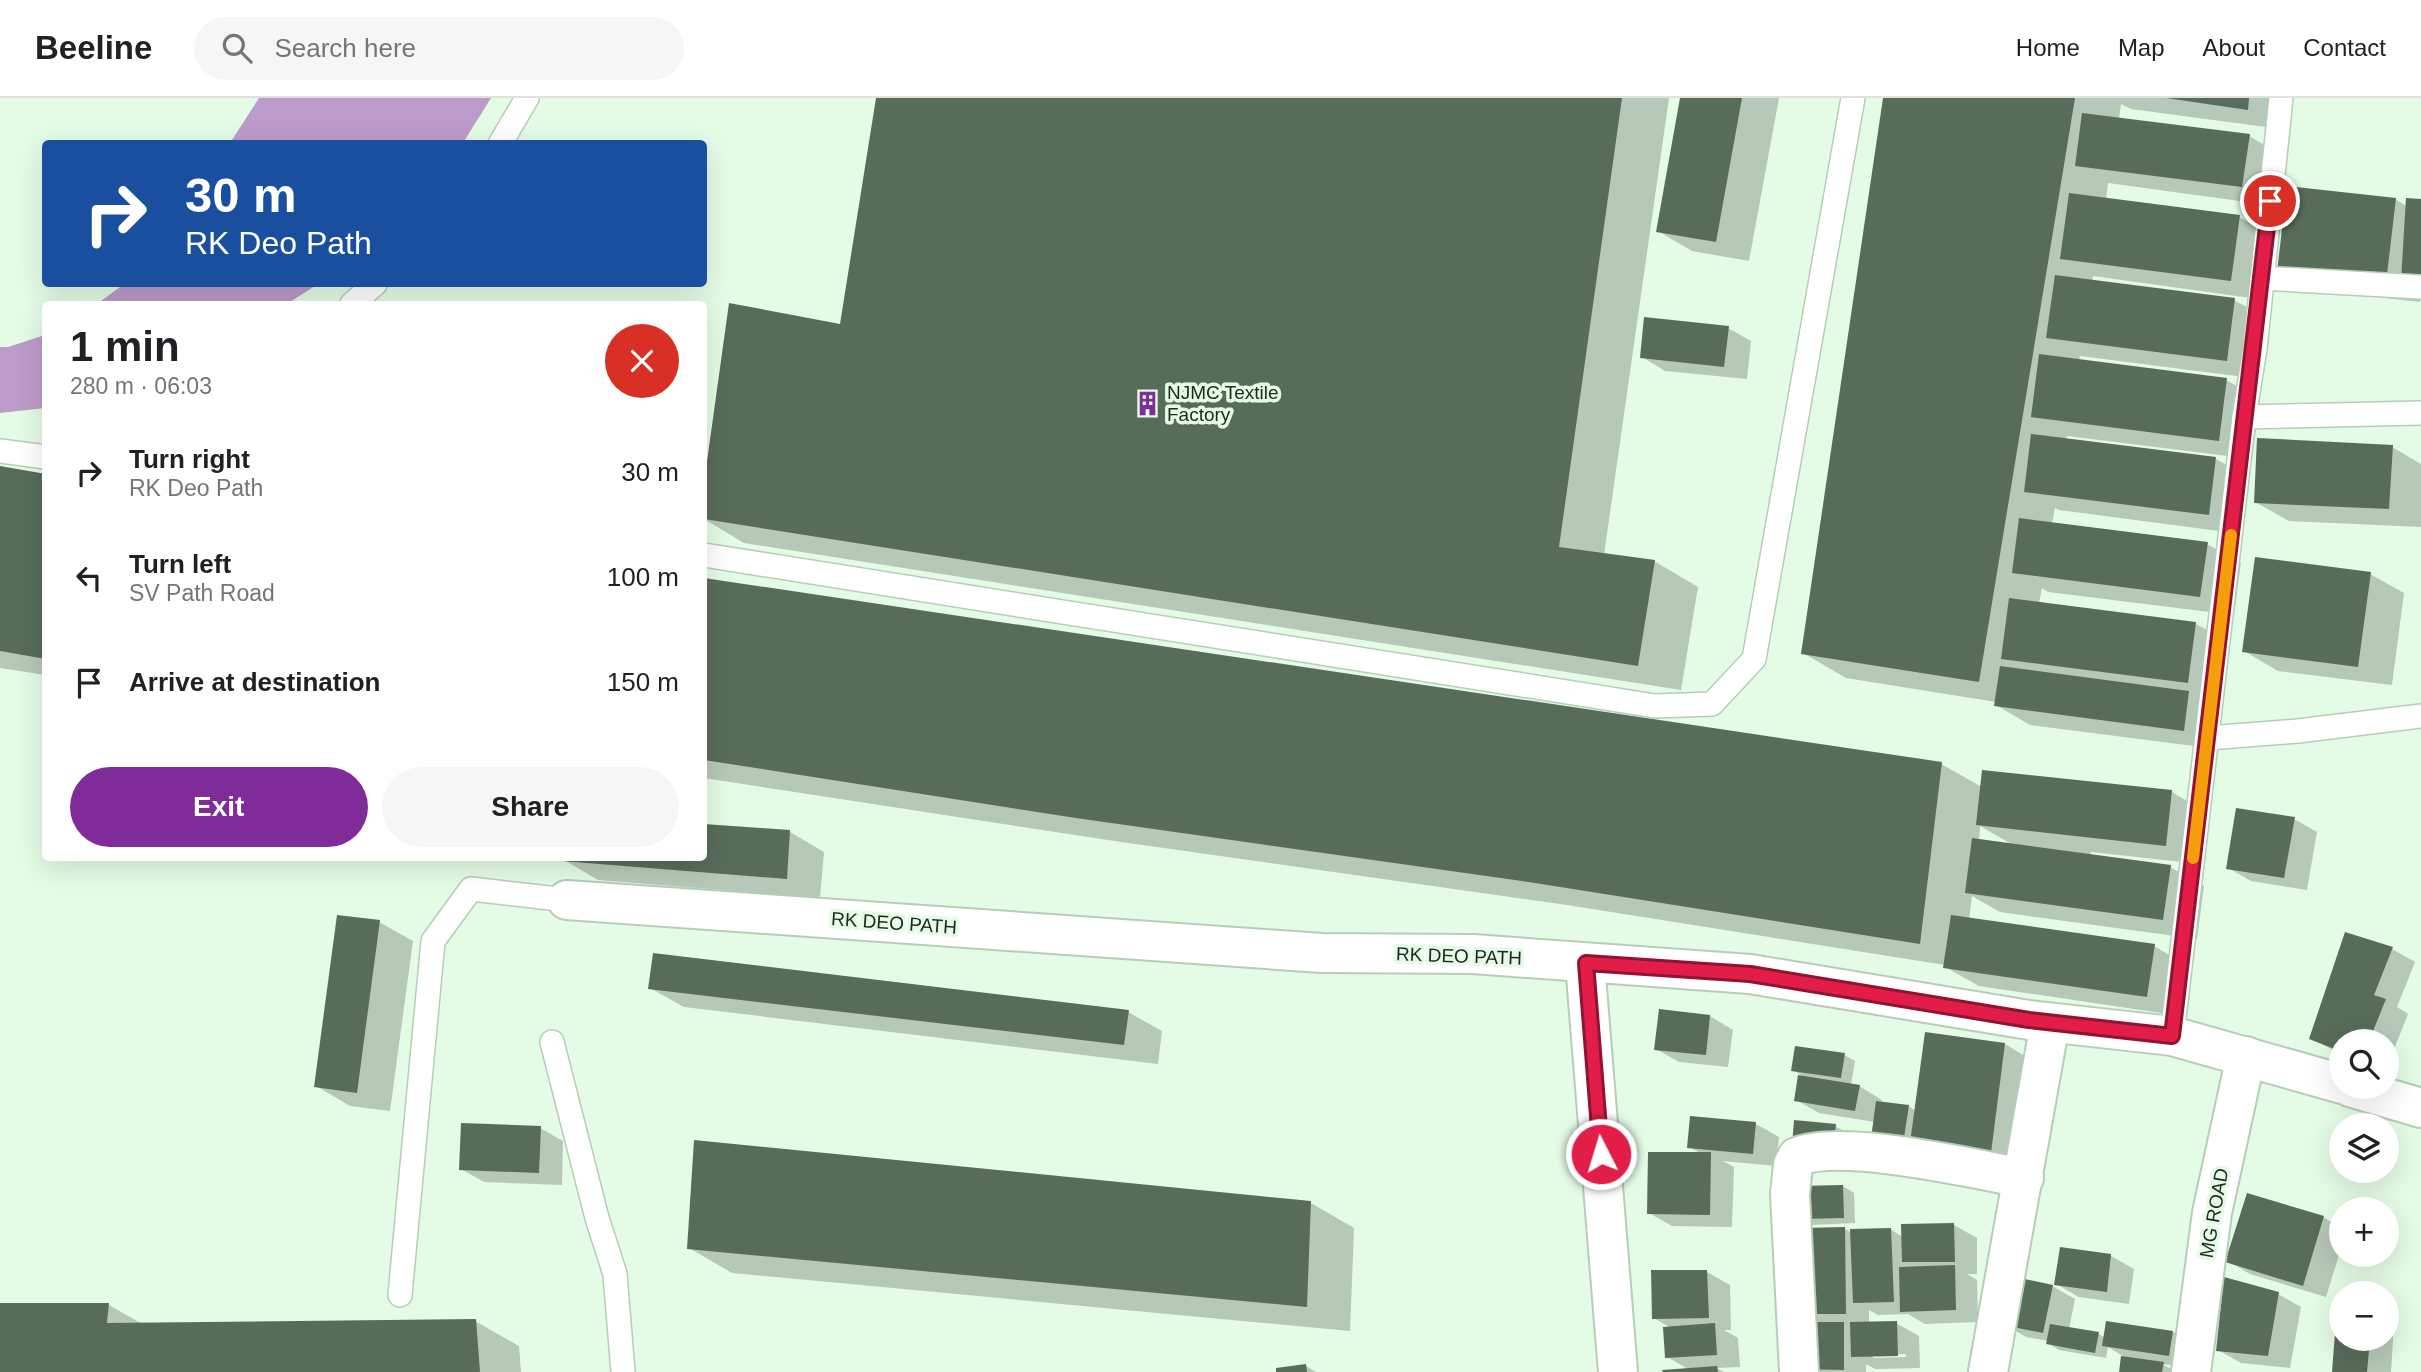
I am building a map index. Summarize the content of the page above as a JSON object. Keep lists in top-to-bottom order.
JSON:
{
  "streets": {
    "street": ["RK DEO PATH", "MG ROAD"]
  },
  "crossings": [
    ["RK DEO PATH", "MG ROAD"]
  ],
  "places": {
    "building": ["NJMC Textile Factory"]
  },
  "page": {
    "header": "Beeline",
    "search": "Search here",
    "nav": [
      "Home",
      "Map",
      "About",
      "Contact"
    ],
    "turn": ["30 m", "RK Deo Path"],
    "heading": ["1 min", "280 m · 06:03"],
    "list": [
      {
        "name": "Turn right",
        "note": "RK Deo Path",
        "value": "30 m"
      },
      {
        "name": "Turn left",
        "note": "SV Path Road",
        "value": "100 m"
      },
      {
        "name": "Arrive at destination",
        "value": "150 m"
      }
    ],
    "buttons": ["Exit", "Share"],
    "map_buttons": ["+", "−"]
  }
}
